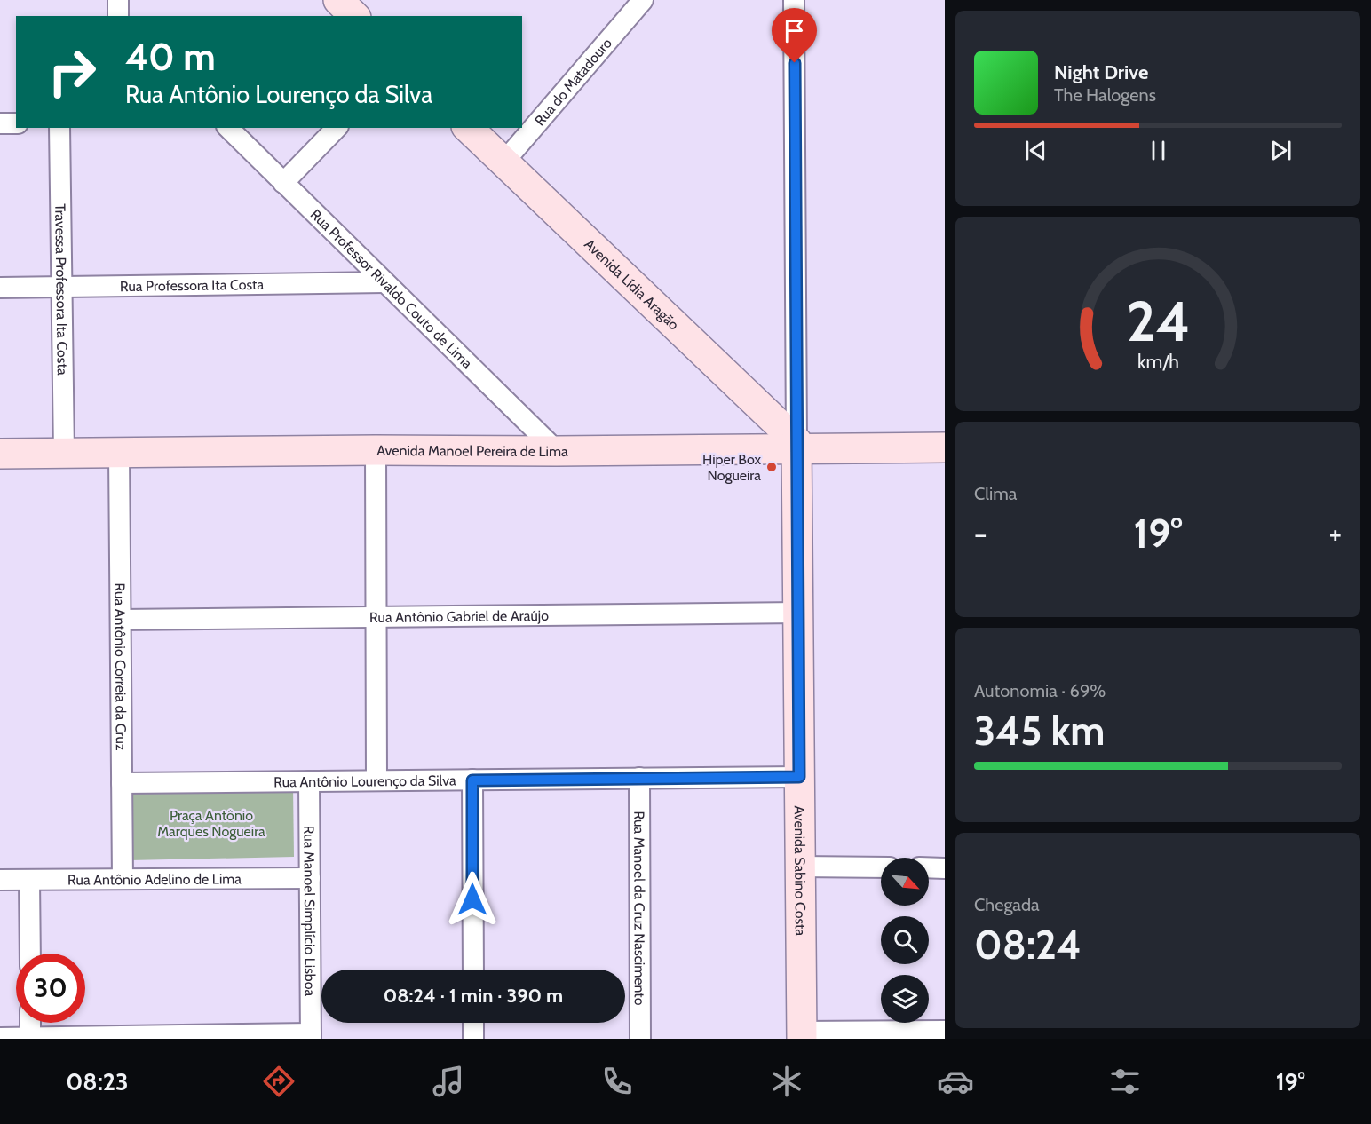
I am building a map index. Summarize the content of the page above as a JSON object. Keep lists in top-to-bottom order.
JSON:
{
  "streets": {
    "street": [
      "Rua do Matadouro",
      "Avenida Lídia Aragão",
      "Rua Professora Ita Costa",
      "Rua Professor Rivaldo Couto de Lima",
      "Travessa Professora Ita Costa",
      "Avenida Manoel Pereira de Lima",
      "Rua Antônio Gabriel de Araújo",
      "Rua Antônio Correia da Cruz",
      "Rua Antônio Lourenço da Silva",
      "Avenida Sabino Costa",
      "Rua Antônio Adelino de Lima",
      "Rua Manoel da Cruz Nascimento",
      "Rua Manoel Simplício Lisboa"
    ]
  },
  "crossings": [
    ["Rua do Matadouro", "Avenida Lídia Aragão"],
    ["Avenida Lídia Aragão", "Avenida Manoel Pereira de Lima"],
    ["Avenida Lídia Aragão", "Avenida Sabino Costa"],
    ["Rua Professora Ita Costa", "Rua Professor Rivaldo Couto de Lima"],
    ["Rua Professora Ita Costa", "Travessa Professora Ita Costa"],
    ["Rua Professor Rivaldo Couto de Lima", "Avenida Manoel Pereira de Lima"],
    ["Travessa Professora Ita Costa", "Avenida Manoel Pereira de Lima"],
    ["Avenida Manoel Pereira de Lima", "Rua Antônio Correia da Cruz"],
    ["Avenida Manoel Pereira de Lima", "Avenida Sabino Costa"],
    ["Rua Antônio Gabriel de Araújo", "Rua Antônio Correia da Cruz"],
    ["Rua Antônio Gabriel de Araújo", "Avenida Sabino Costa"],
    ["Rua Antônio Correia da Cruz", "Rua Antônio Lourenço da Silva"],
    ["Rua Antônio Correia da Cruz", "Rua Antônio Adelino de Lima"],
    ["Rua Antônio Lourenço da Silva", "Avenida Sabino Costa"],
    ["Rua Antônio Lourenço da Silva", "Rua Manoel da Cruz Nascimento"],
    ["Rua Antônio Lourenço da Silva", "Rua Manoel Simplício Lisboa"],
    ["Rua Antônio Adelino de Lima", "Rua Manoel Simplício Lisboa"]
  ],
  "parks": ["Praça Antônio Marques Nogueira"],
  "places": ["Hiper Box Nogueira"],
  "north": "bottom right",
  "page": {
    "turn": ["40 m", "Rua Antônio Lourenço da Silva"],
    "song": ["Night Drive", "The Halogens"],
    "tile": [
      "Clima",
      ["Autonomia · 69%", "345 km"],
      ["Chegada", "08:24"]
    ],
    "heat": ["−", "19°", "+"],
    "limit": "30",
    "trip": "08:24 · 1 min · 390 m",
    "tabs": ["08:23", "19°"],
    "gauge": ["24", "km/h"]
  }
}
